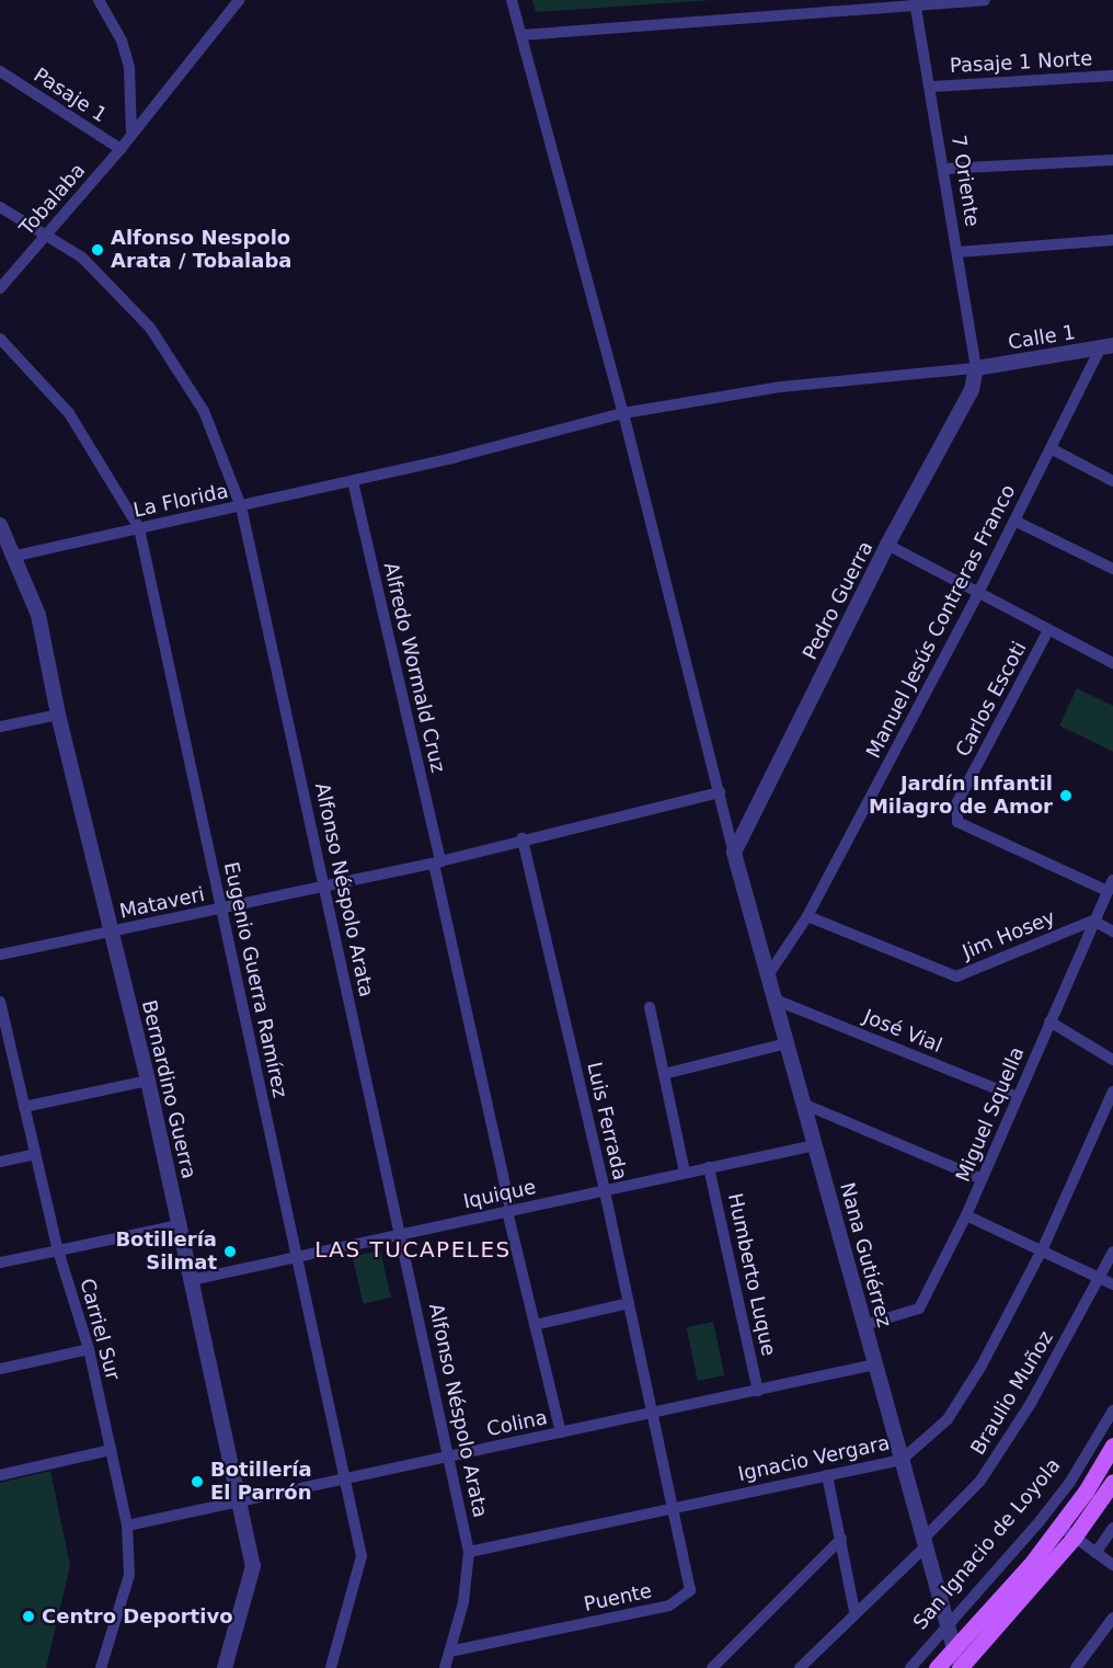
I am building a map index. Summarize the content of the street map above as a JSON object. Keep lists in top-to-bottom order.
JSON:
{
  "streets": {
    "main road": ["San Ignacio de Loyola"],
    "street": [
      "Pasaje 1 Norte",
      "Pasaje 1",
      "7 Oriente",
      "Tobalaba",
      "Calle 1",
      "La Florida",
      "Pedro Guerra",
      "Manuel Jesús Contreras Franco",
      "Alfredo Wormald Cruz",
      "Carlos Escoti",
      "Alfonso Néspolo Arata",
      "Mataveri",
      "Jim Hosey",
      "Eugenio Guerra Ramírez",
      "José Vial",
      "Bernardino Guerra",
      "Miguel Squella",
      "Luis Ferrada",
      "Iquique",
      "Nana Gutiérrez",
      "Humberto Luque",
      "Carriel Sur",
      "Braulio Muñoz",
      "Colina",
      "Ignacio Vergara",
      "Puente"
    ]
  },
  "crossings": [
    ["Pasaje 1 Norte", "7 Oriente"],
    ["Pasaje 1", "Tobalaba"],
    ["7 Oriente", "Calle 1"],
    ["7 Oriente", "La Florida"],
    ["7 Oriente", "Pedro Guerra"],
    ["Tobalaba", "Alfonso Néspolo Arata"],
    ["Calle 1", "La Florida"],
    ["Calle 1", "Pedro Guerra"],
    ["Calle 1", "Manuel Jesús Contreras Franco"],
    ["La Florida", "Pedro Guerra"],
    ["La Florida", "Alfredo Wormald Cruz"],
    ["La Florida", "Alfonso Néspolo Arata"],
    ["La Florida", "Eugenio Guerra Ramírez"],
    ["La Florida", "Bernardino Guerra"],
    ["Pedro Guerra", "Nana Gutiérrez"],
    ["Manuel Jesús Contreras Franco", "Jim Hosey"],
    ["Manuel Jesús Contreras Franco", "Nana Gutiérrez"],
    ["Alfredo Wormald Cruz", "Mataveri"],
    ["Alfredo Wormald Cruz", "Iquique"],
    ["Alfredo Wormald Cruz", "Colina"],
    ["Carlos Escoti", "Miguel Squella"],
    ["Alfonso Néspolo Arata", "Mataveri"],
    ["Alfonso Néspolo Arata", "Iquique"],
    ["Alfonso Néspolo Arata", "Colina"],
    ["Alfonso Néspolo Arata", "Ignacio Vergara"],
    ["Alfonso Néspolo Arata", "Puente"],
    ["Mataveri", "Eugenio Guerra Ramírez"],
    ["Mataveri", "Bernardino Guerra"],
    ["Mataveri", "Luis Ferrada"],
    ["Jim Hosey", "Miguel Squella"],
    ["Eugenio Guerra Ramírez", "Iquique"],
    ["Eugenio Guerra Ramírez", "Colina"],
    ["José Vial", "Miguel Squella"],
    ["José Vial", "Nana Gutiérrez"],
    ["Bernardino Guerra", "Iquique"],
    ["Bernardino Guerra", "Colina"],
    ["Miguel Squella", "Nana Gutiérrez"],
    ["Luis Ferrada", "Iquique"],
    ["Luis Ferrada", "Colina"],
    ["Luis Ferrada", "Puente"],
    ["Iquique", "Nana Gutiérrez"],
    ["Iquique", "Humberto Luque"],
    ["Nana Gutiérrez", "Braulio Muñoz"],
    ["Nana Gutiérrez", "Colina"],
    ["Nana Gutiérrez", "Ignacio Vergara"],
    ["Nana Gutiérrez", "San Ignacio de Loyola"],
    ["Humberto Luque", "Colina"],
    ["Carriel Sur", "Colina"],
    ["Colina", "Puente"],
    ["Ignacio Vergara", "Puente"]
  ],
  "districts": ["LAS TUCAPELES"],
  "places": [
    "Alfonso Nespolo Arata / Tobalaba",
    "Jardín Infantil Milagro de Amor",
    "Botillería Silmat",
    "Botillería El Parrón",
    "Centro Deportivo"
  ]
}
